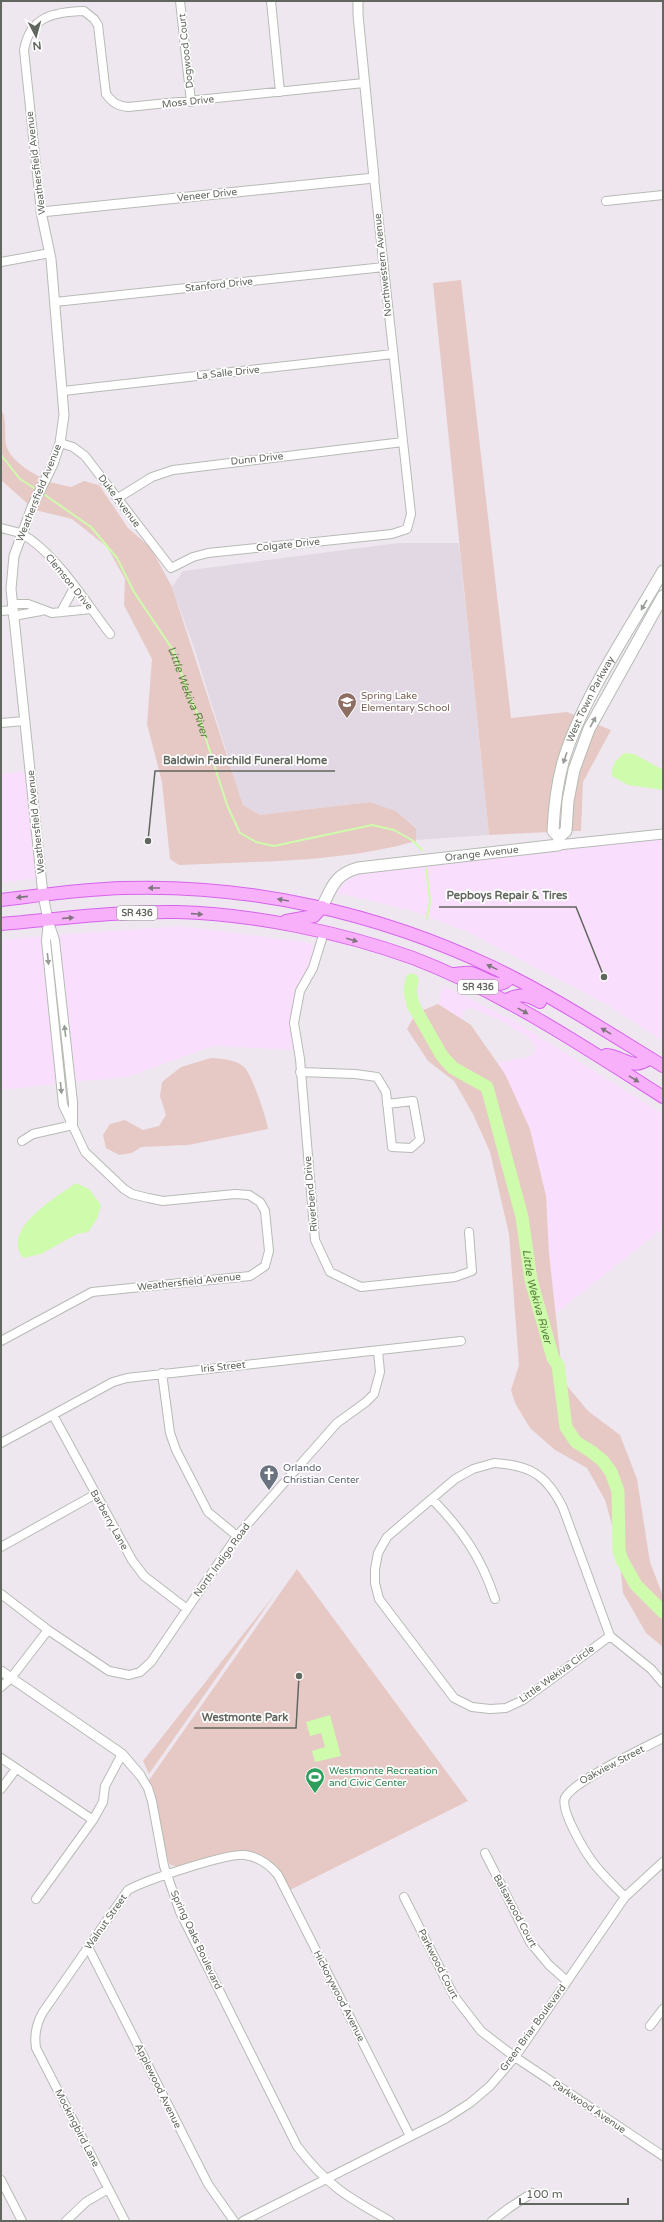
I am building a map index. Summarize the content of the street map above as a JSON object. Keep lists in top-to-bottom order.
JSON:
{
  "streets": {
    "main road": ["West Town Parkway", "Orange Avenue", "SR 436"],
    "street": [
      "Dogwood Court",
      "Moss Drive",
      "Weathersfield Avenue",
      "Veneer Drive",
      "Northwestern Avenue",
      "Stanford Drive",
      "La Salle Drive",
      "Dunn Drive",
      "Duke Avenue",
      "Colgate Drive",
      "Clemson Drive",
      "Riverbend Drive",
      "Iris Street",
      "Barberry Lane",
      "North Indigo Road",
      "Little Wekiva Circle",
      "Oakview Street",
      "Balsawood Court",
      "Walnut Street",
      "Spring Oaks Boulevard",
      "Parkwood Court",
      "Hickorywood Avenue",
      "Green Briar Boulevard",
      "Applewood Avenue",
      "Parkwood Avenue",
      "Mockingbird Lane"
    ]
  },
  "crossings": [
    ["Dogwood Court", "Moss Drive"],
    ["Moss Drive", "Weathersfield Avenue"],
    ["Moss Drive", "Northwestern Avenue"],
    ["Weathersfield Avenue", "Veneer Drive"],
    ["Weathersfield Avenue", "Stanford Drive"],
    ["Weathersfield Avenue", "La Salle Drive"],
    ["Weathersfield Avenue", "Duke Avenue"],
    ["Weathersfield Avenue", "Clemson Drive"],
    ["Weathersfield Avenue", "SR 436"],
    ["Veneer Drive", "Northwestern Avenue"],
    ["Northwestern Avenue", "Stanford Drive"],
    ["Northwestern Avenue", "La Salle Drive"],
    ["Northwestern Avenue", "Dunn Drive"],
    ["Northwestern Avenue", "Colgate Drive"],
    ["Dunn Drive", "Duke Avenue"],
    ["Duke Avenue", "Colgate Drive"],
    ["West Town Parkway", "Orange Avenue"],
    ["Orange Avenue", "SR 436"],
    ["SR 436", "Riverbend Drive"],
    ["Iris Street", "Barberry Lane"],
    ["Iris Street", "North Indigo Road"],
    ["Barberry Lane", "North Indigo Road"],
    ["Oakview Street", "Green Briar Boulevard"],
    ["Balsawood Court", "Green Briar Boulevard"],
    ["Walnut Street", "Spring Oaks Boulevard"],
    ["Walnut Street", "Hickorywood Avenue"],
    ["Walnut Street", "Applewood Avenue"],
    ["Walnut Street", "Mockingbird Lane"],
    ["Spring Oaks Boulevard", "Green Briar Boulevard"],
    ["Parkwood Court", "Green Briar Boulevard"],
    ["Parkwood Court", "Parkwood Avenue"],
    ["Hickorywood Avenue", "Green Briar Boulevard"],
    ["Green Briar Boulevard", "Parkwood Avenue"]
  ],
  "water": ["Little Wekiva River"],
  "places": {
    "school or university": ["Spring Lake Elementary School"],
    "other": ["Baldwin Fairchild Funeral Home", "Pepboys Repair & Tires", "Westmonte Park"],
    "church": ["Orlando Christian Center"],
    "sports": ["Westmonte Recreation and Civic Center"]
  },
  "scale_bar": "100 m",
  "north": "bottom"
}
